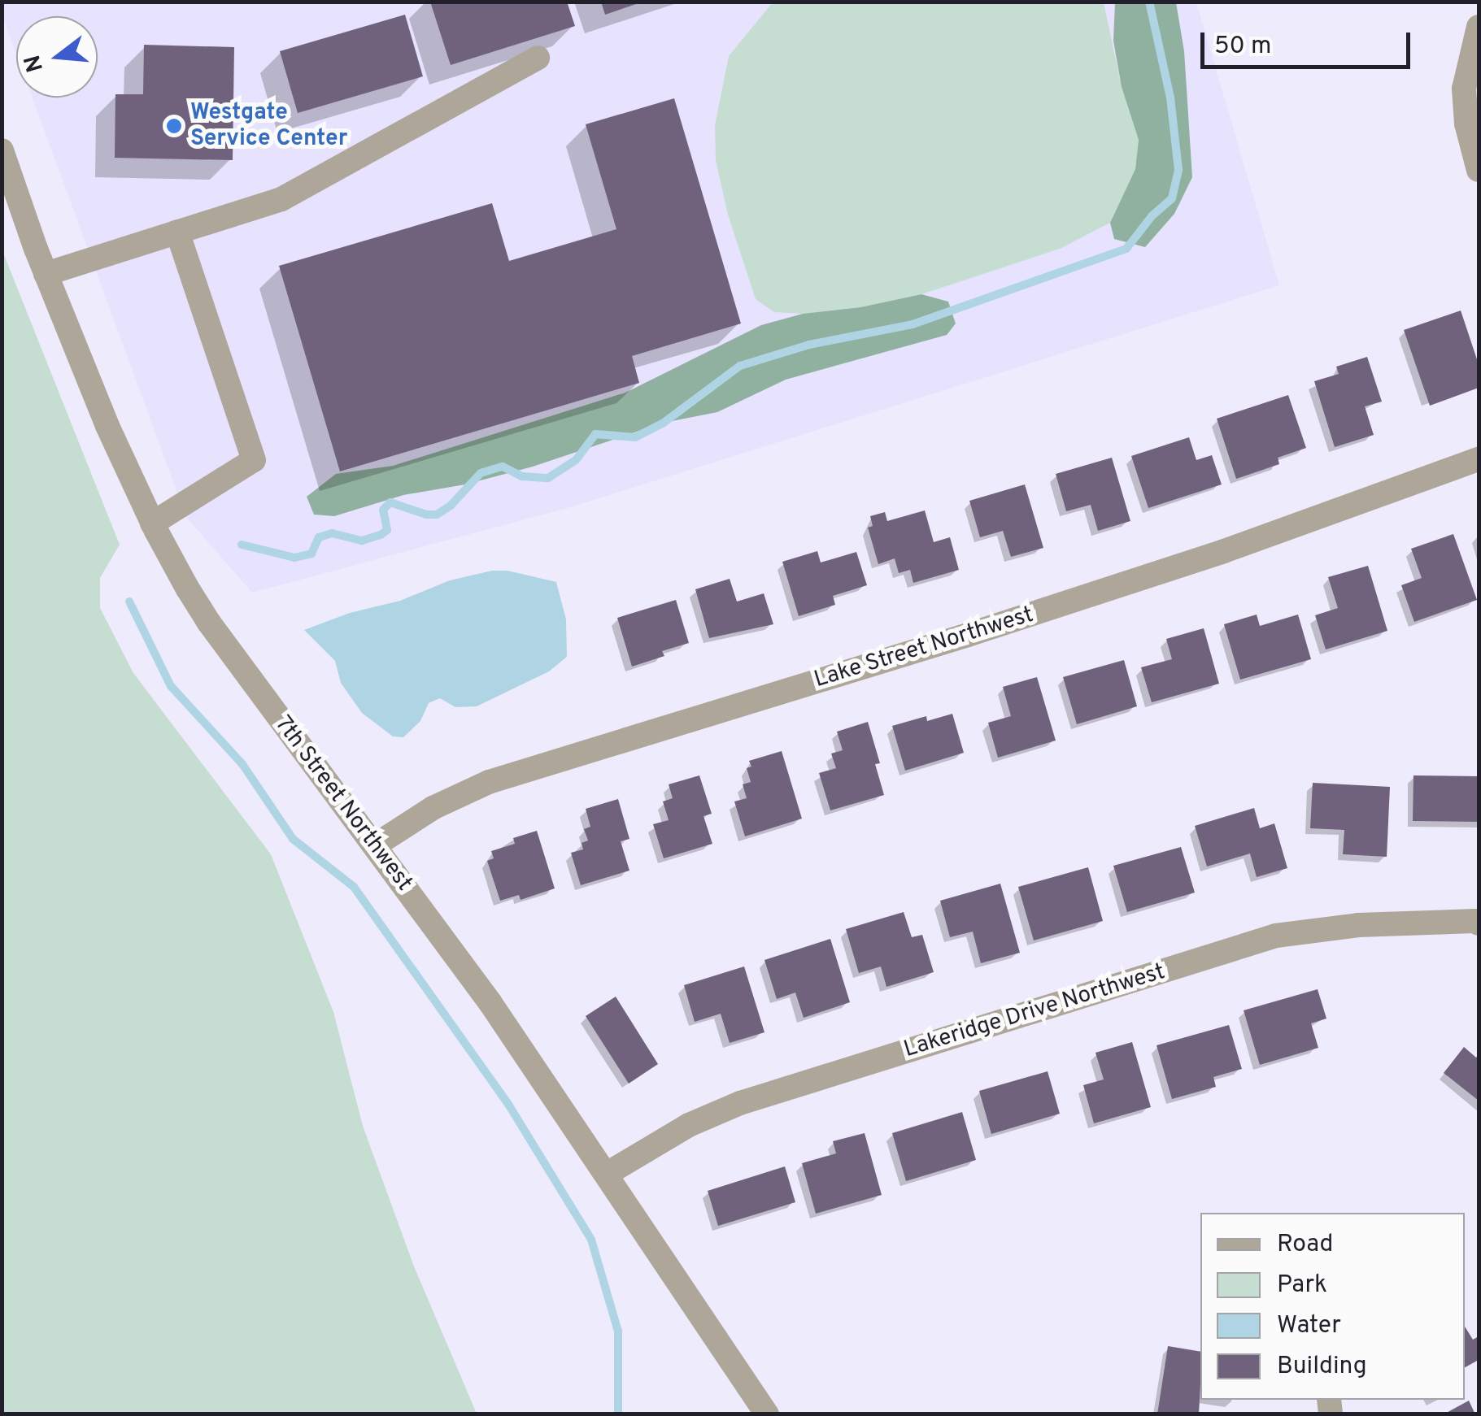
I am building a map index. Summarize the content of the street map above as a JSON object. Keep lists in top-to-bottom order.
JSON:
{
  "streets": {
    "street": ["Lake Street Northwest", "7th Street Northwest", "Lakeridge Drive Northwest"]
  },
  "crossings": [
    ["Lake Street Northwest", "7th Street Northwest"],
    ["7th Street Northwest", "Lakeridge Drive Northwest"]
  ],
  "places": ["Westgate Service Center"],
  "legend": [
    "Road",
    "Park",
    "Water",
    "Building"
  ],
  "scale_bar": "50 m",
  "north": "left"
}
